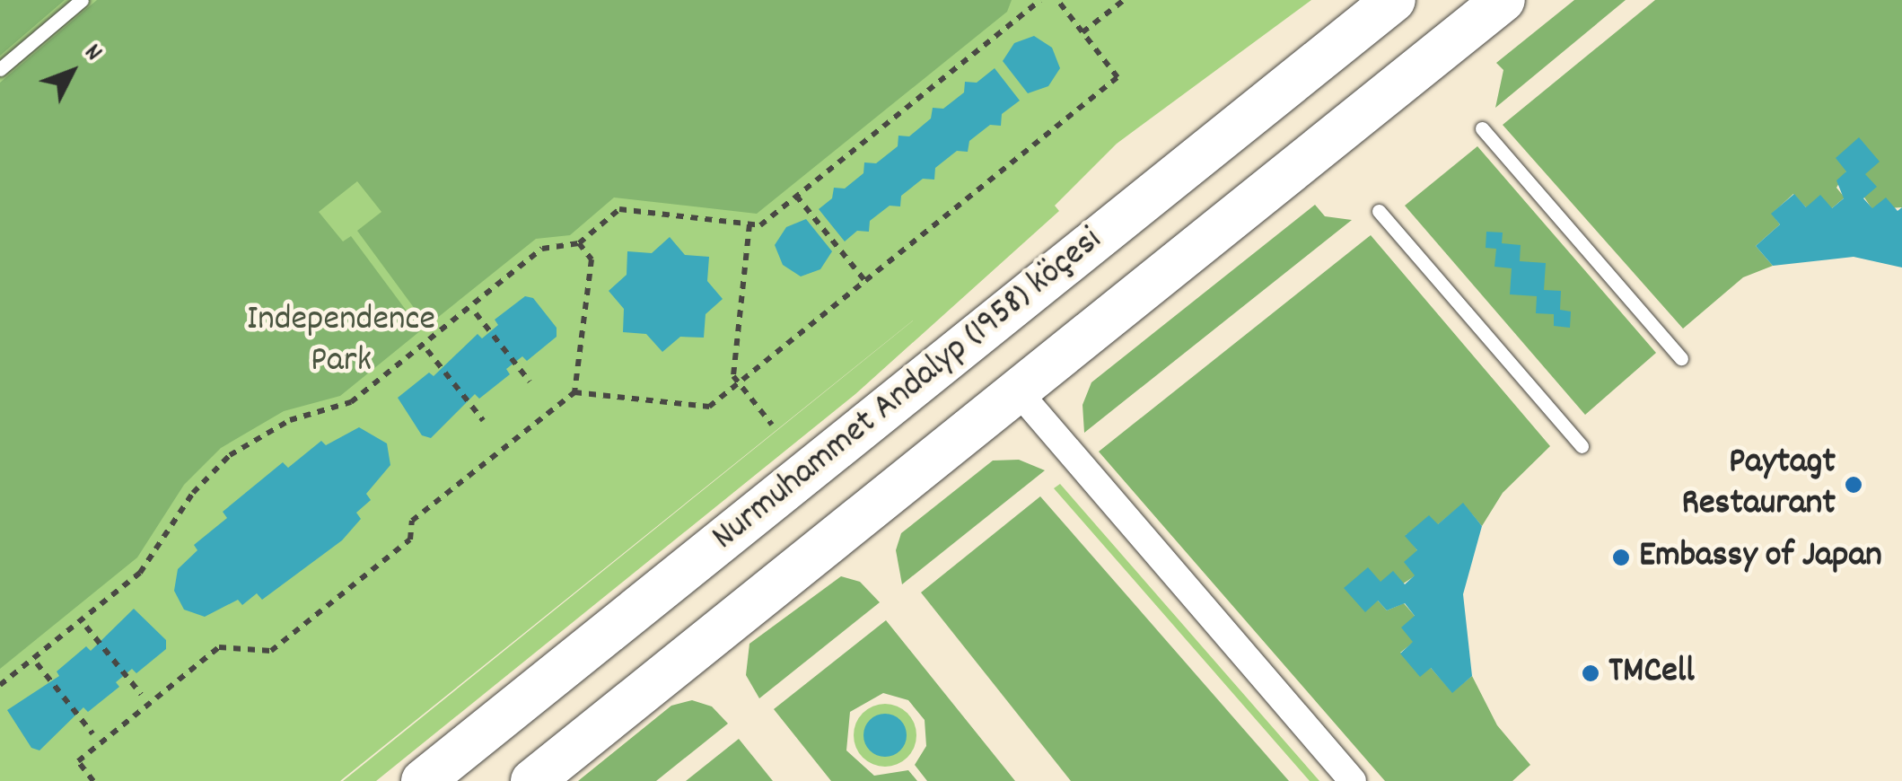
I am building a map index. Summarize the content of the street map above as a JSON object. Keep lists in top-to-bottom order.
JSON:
{
  "streets": {
    "main road": ["Nurmuhammet Andalyp (1958) köçesi"]
  },
  "parks": ["Independence Park"],
  "places": ["Paytagt Restaurant", "Embassy of Japan", "TMCell"],
  "north": "top right"
}
